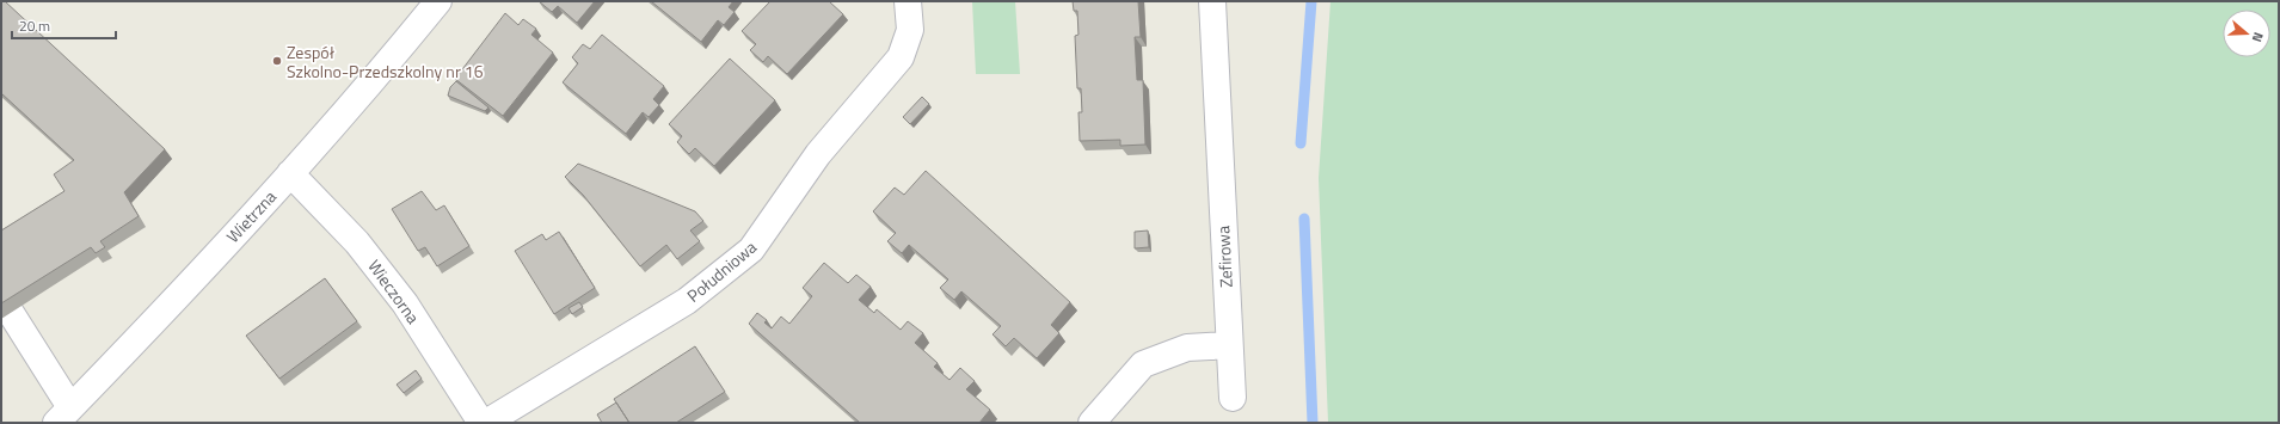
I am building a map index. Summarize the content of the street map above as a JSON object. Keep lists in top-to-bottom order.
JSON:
{
  "streets": {
    "street": [
      "Wietrzna",
      "Zefirowa",
      "Południowa",
      "Wieczorna"
    ]
  },
  "crossings": [
    ["Wietrzna", "Wieczorna"]
  ],
  "places": ["Zespół Szkolno-Przedszkolny nr 16"],
  "scale_bar": "20 m",
  "north": "right"
}
